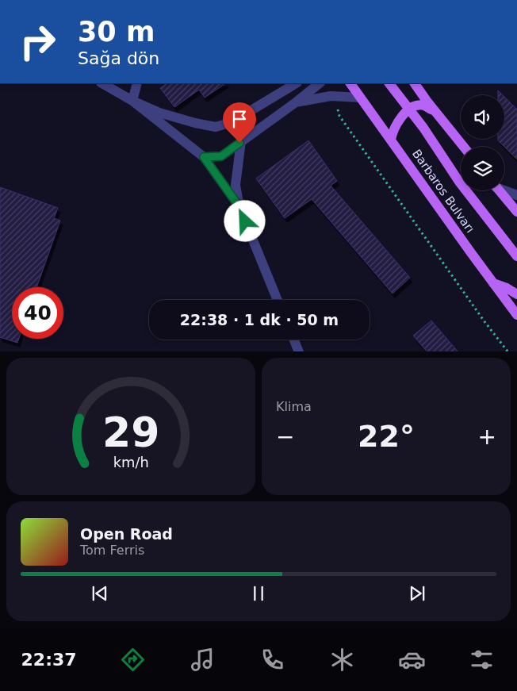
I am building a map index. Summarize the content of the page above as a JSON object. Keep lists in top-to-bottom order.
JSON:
{
  "streets": {
    "main road": ["Barbaros Bulvarı"]
  },
  "page": {
    "turn": ["30 m", "Sağa dön"],
    "limit": "40",
    "trip": "22:38 · 1 dk · 50 m",
    "tile": "Klima",
    "heat": ["−", "22°", "+"],
    "song": ["Open Road", "Tom Ferris"],
    "tabs": "22:37",
    "gauge": ["29", "km/h"]
  }
}
